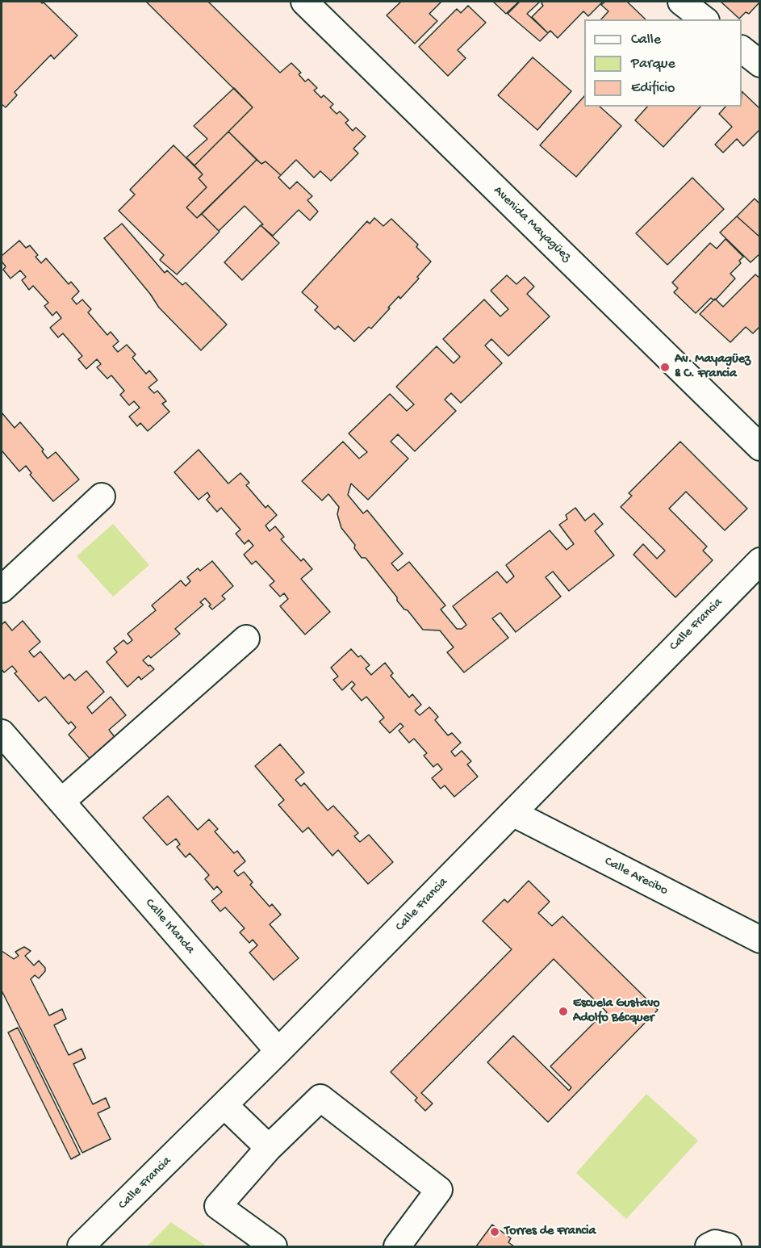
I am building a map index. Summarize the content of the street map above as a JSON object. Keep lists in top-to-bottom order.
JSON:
{
  "streets": {
    "street": [
      "Avenida Mayagüez",
      "Calle Francia",
      "Calle Arecibo",
      "Calle Irlanda"
    ]
  },
  "crossings": [
    ["Calle Francia", "Calle Arecibo"],
    ["Calle Francia", "Calle Irlanda"]
  ],
  "places": ["Av. Mayagüez & C. Francia", "Escuela Gustavo Adolfo Bécquer", "Torres de Francia"],
  "legend": ["Calle", "Parque", "Edificio"]
}
